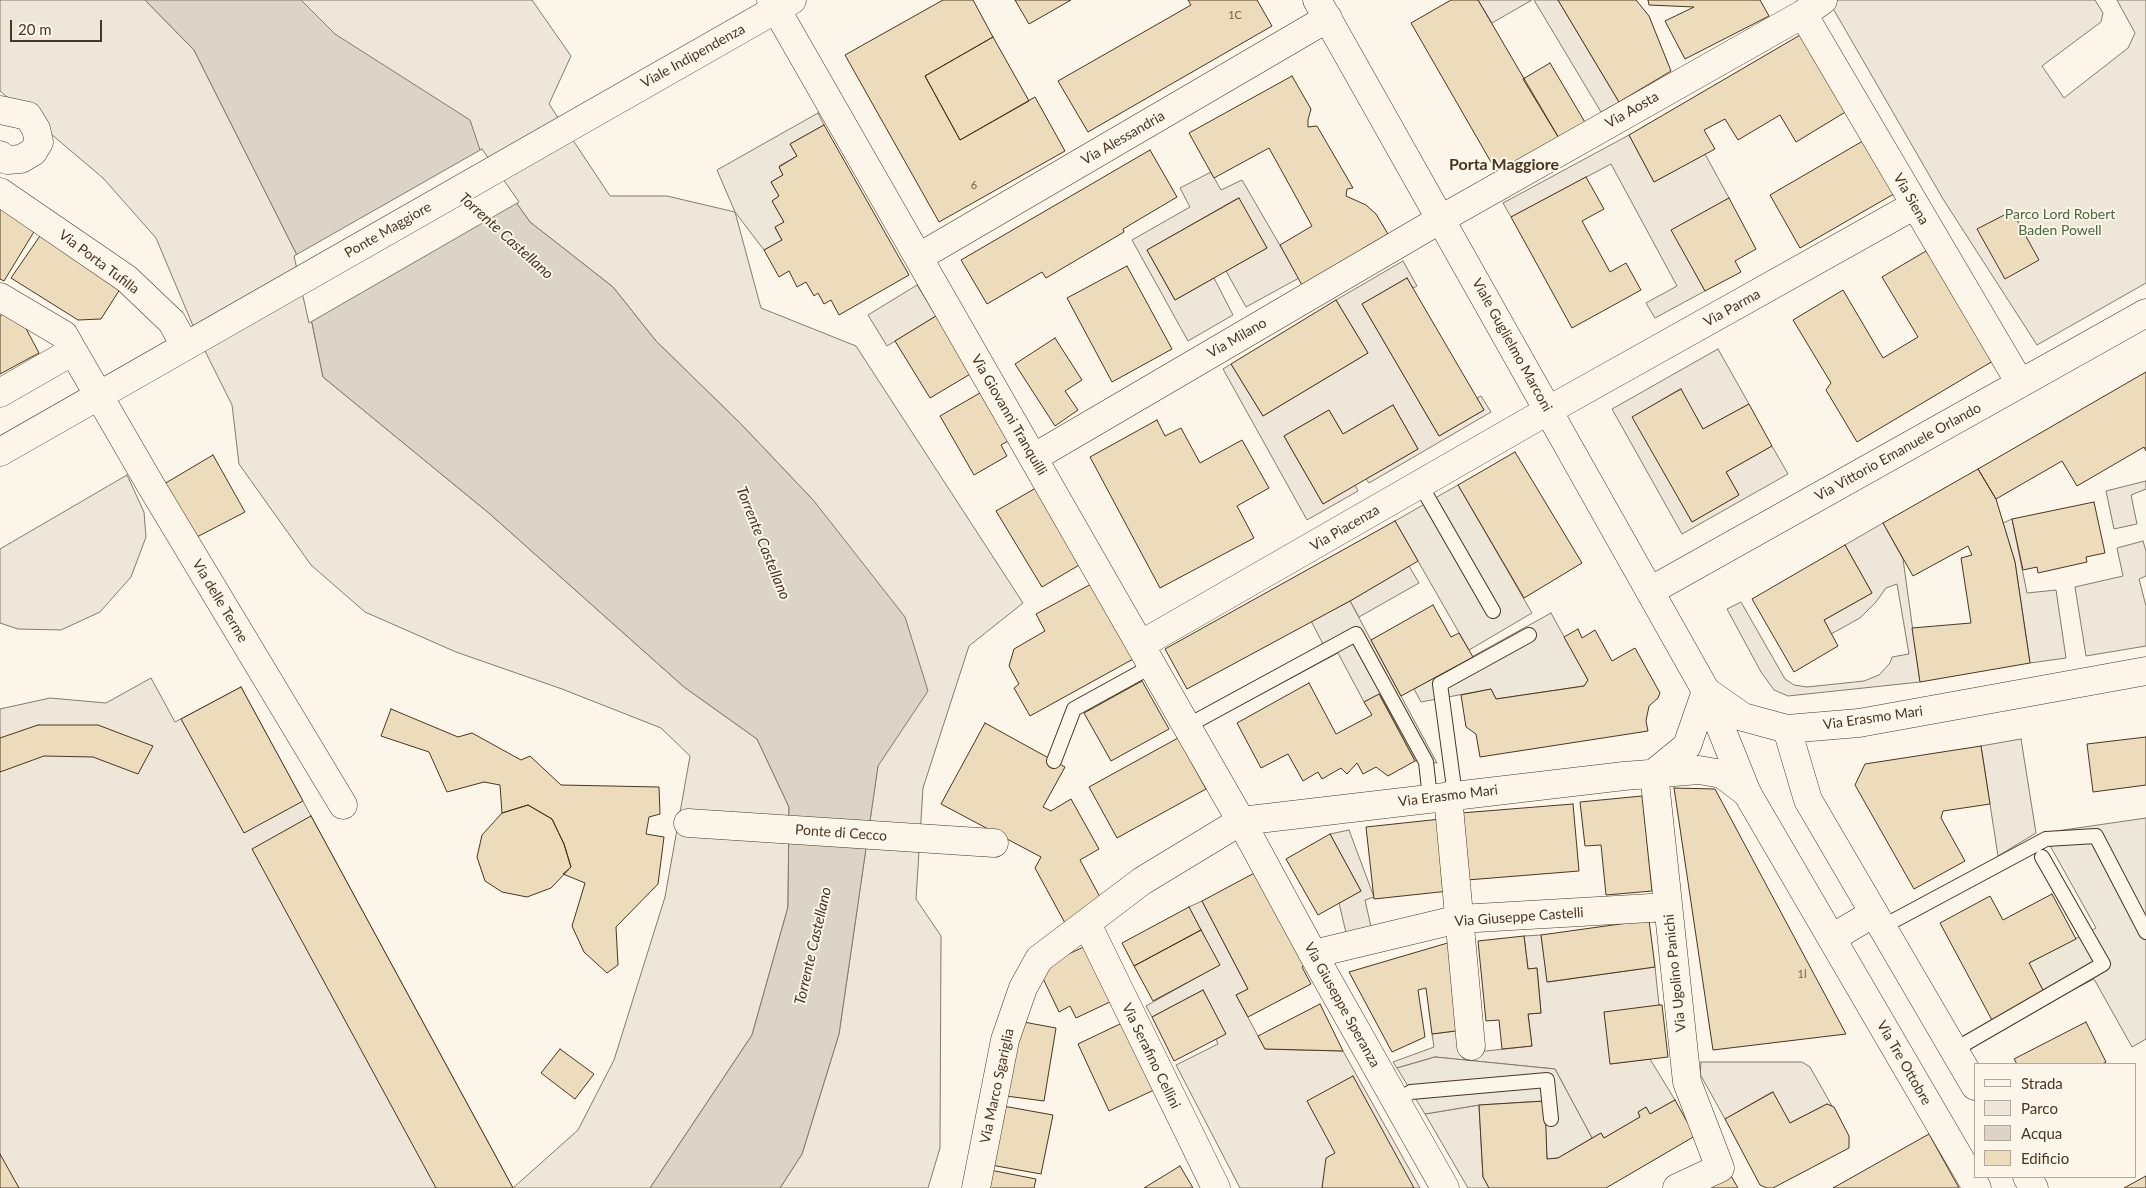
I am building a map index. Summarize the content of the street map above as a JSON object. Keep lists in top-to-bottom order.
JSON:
{
  "streets": {
    "street": [
      "Viale Indipendenza",
      "Via Aosta",
      "Via Alessandria",
      "Via Siena",
      "Ponte Maggiore",
      "Via Porta Tufilla",
      "Via Parma",
      "Via Milano",
      "Viale Guglielmo Marconi",
      "Via Giovanni Tranquilli",
      "Via Vittorio Emanuele Orlando",
      "Via Piacenza",
      "Via delle Terme",
      "Via Erasmo Mari",
      "Ponte di Cecco",
      "Via Giuseppe Castelli",
      "Via Ugolino Panichi",
      "Via Giuseppe Speranza",
      "Via Serafino Cellini",
      "Via Tre Ottobre",
      "Via Marco Sgariglia"
    ]
  },
  "crossings": [
    ["Viale Indipendenza", "Ponte Maggiore"],
    ["Viale Indipendenza", "Via Giovanni Tranquilli"],
    ["Via Aosta", "Via Siena"],
    ["Via Aosta", "Via Milano"],
    ["Via Aosta", "Viale Guglielmo Marconi"],
    ["Via Alessandria", "Viale Guglielmo Marconi"],
    ["Via Alessandria", "Via Giovanni Tranquilli"],
    ["Via Siena", "Via Parma"],
    ["Via Siena", "Via Vittorio Emanuele Orlando"],
    ["Ponte Maggiore", "Via Porta Tufilla"],
    ["Ponte Maggiore", "Via delle Terme"],
    ["Via Parma", "Viale Guglielmo Marconi"],
    ["Via Parma", "Via Piacenza"],
    ["Via Milano", "Viale Guglielmo Marconi"],
    ["Via Milano", "Via Giovanni Tranquilli"],
    ["Viale Guglielmo Marconi", "Via Vittorio Emanuele Orlando"],
    ["Viale Guglielmo Marconi", "Via Piacenza"],
    ["Viale Guglielmo Marconi", "Via Erasmo Mari"],
    ["Viale Guglielmo Marconi", "Via Tre Ottobre"],
    ["Via Giovanni Tranquilli", "Via Piacenza"],
    ["Via Giovanni Tranquilli", "Via Erasmo Mari"],
    ["Via Giovanni Tranquilli", "Via Giuseppe Speranza"],
    ["Via Giovanni Tranquilli", "Via Marco Sgariglia"],
    ["Via Erasmo Mari", "Via Ugolino Panichi"],
    ["Via Erasmo Mari", "Via Giuseppe Speranza"],
    ["Via Erasmo Mari", "Via Tre Ottobre"],
    ["Via Erasmo Mari", "Via Marco Sgariglia"],
    ["Via Giuseppe Castelli", "Via Ugolino Panichi"],
    ["Via Giuseppe Castelli", "Via Giuseppe Speranza"],
    ["Via Giuseppe Speranza", "Via Marco Sgariglia"],
    ["Via Serafino Cellini", "Via Marco Sgariglia"]
  ],
  "districts": ["Porta Maggiore"],
  "water": ["Torrente Castellano"],
  "parks": ["Parco Lord Robert Baden Powell"],
  "house_numbers": ["1C", "6", "1l"],
  "legend": [
    "Strada",
    "Parco",
    "Acqua",
    "Edificio"
  ],
  "scale_bar": "20 m"
}
